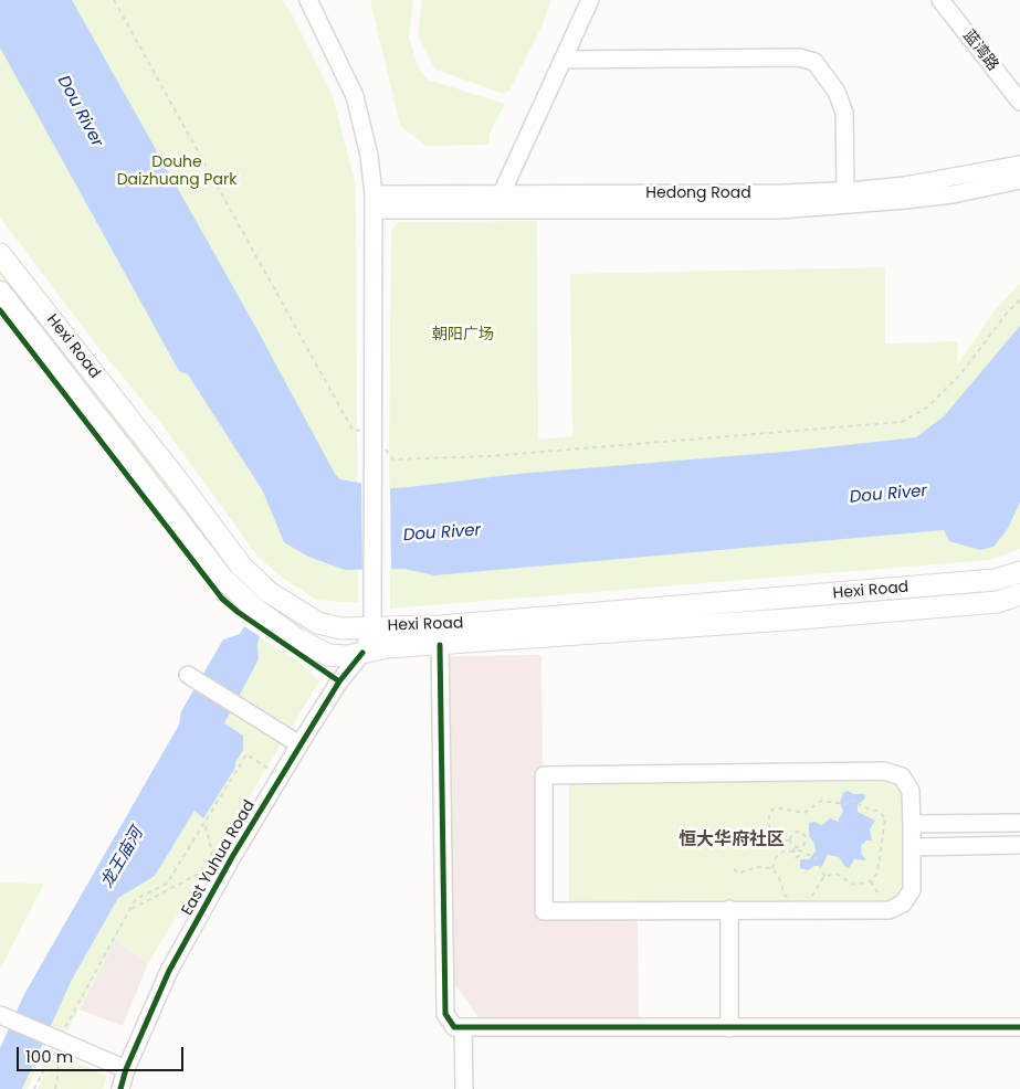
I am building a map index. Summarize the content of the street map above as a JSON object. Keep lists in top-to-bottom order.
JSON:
{
  "streets": {
    "main road": ["Hexi Road"],
    "street": ["蓝湾路", "Hedong Road", "East Yuhua Road"]
  },
  "crossings": [
    ["Hexi Road", "East Yuhua Road"]
  ],
  "districts": ["恒大华府社区"],
  "water": ["Dou River", "龙王庙河"],
  "parks": ["Douhe Daizhuang Park", "朝阳广场"],
  "scale_bar": "100 m"
}
